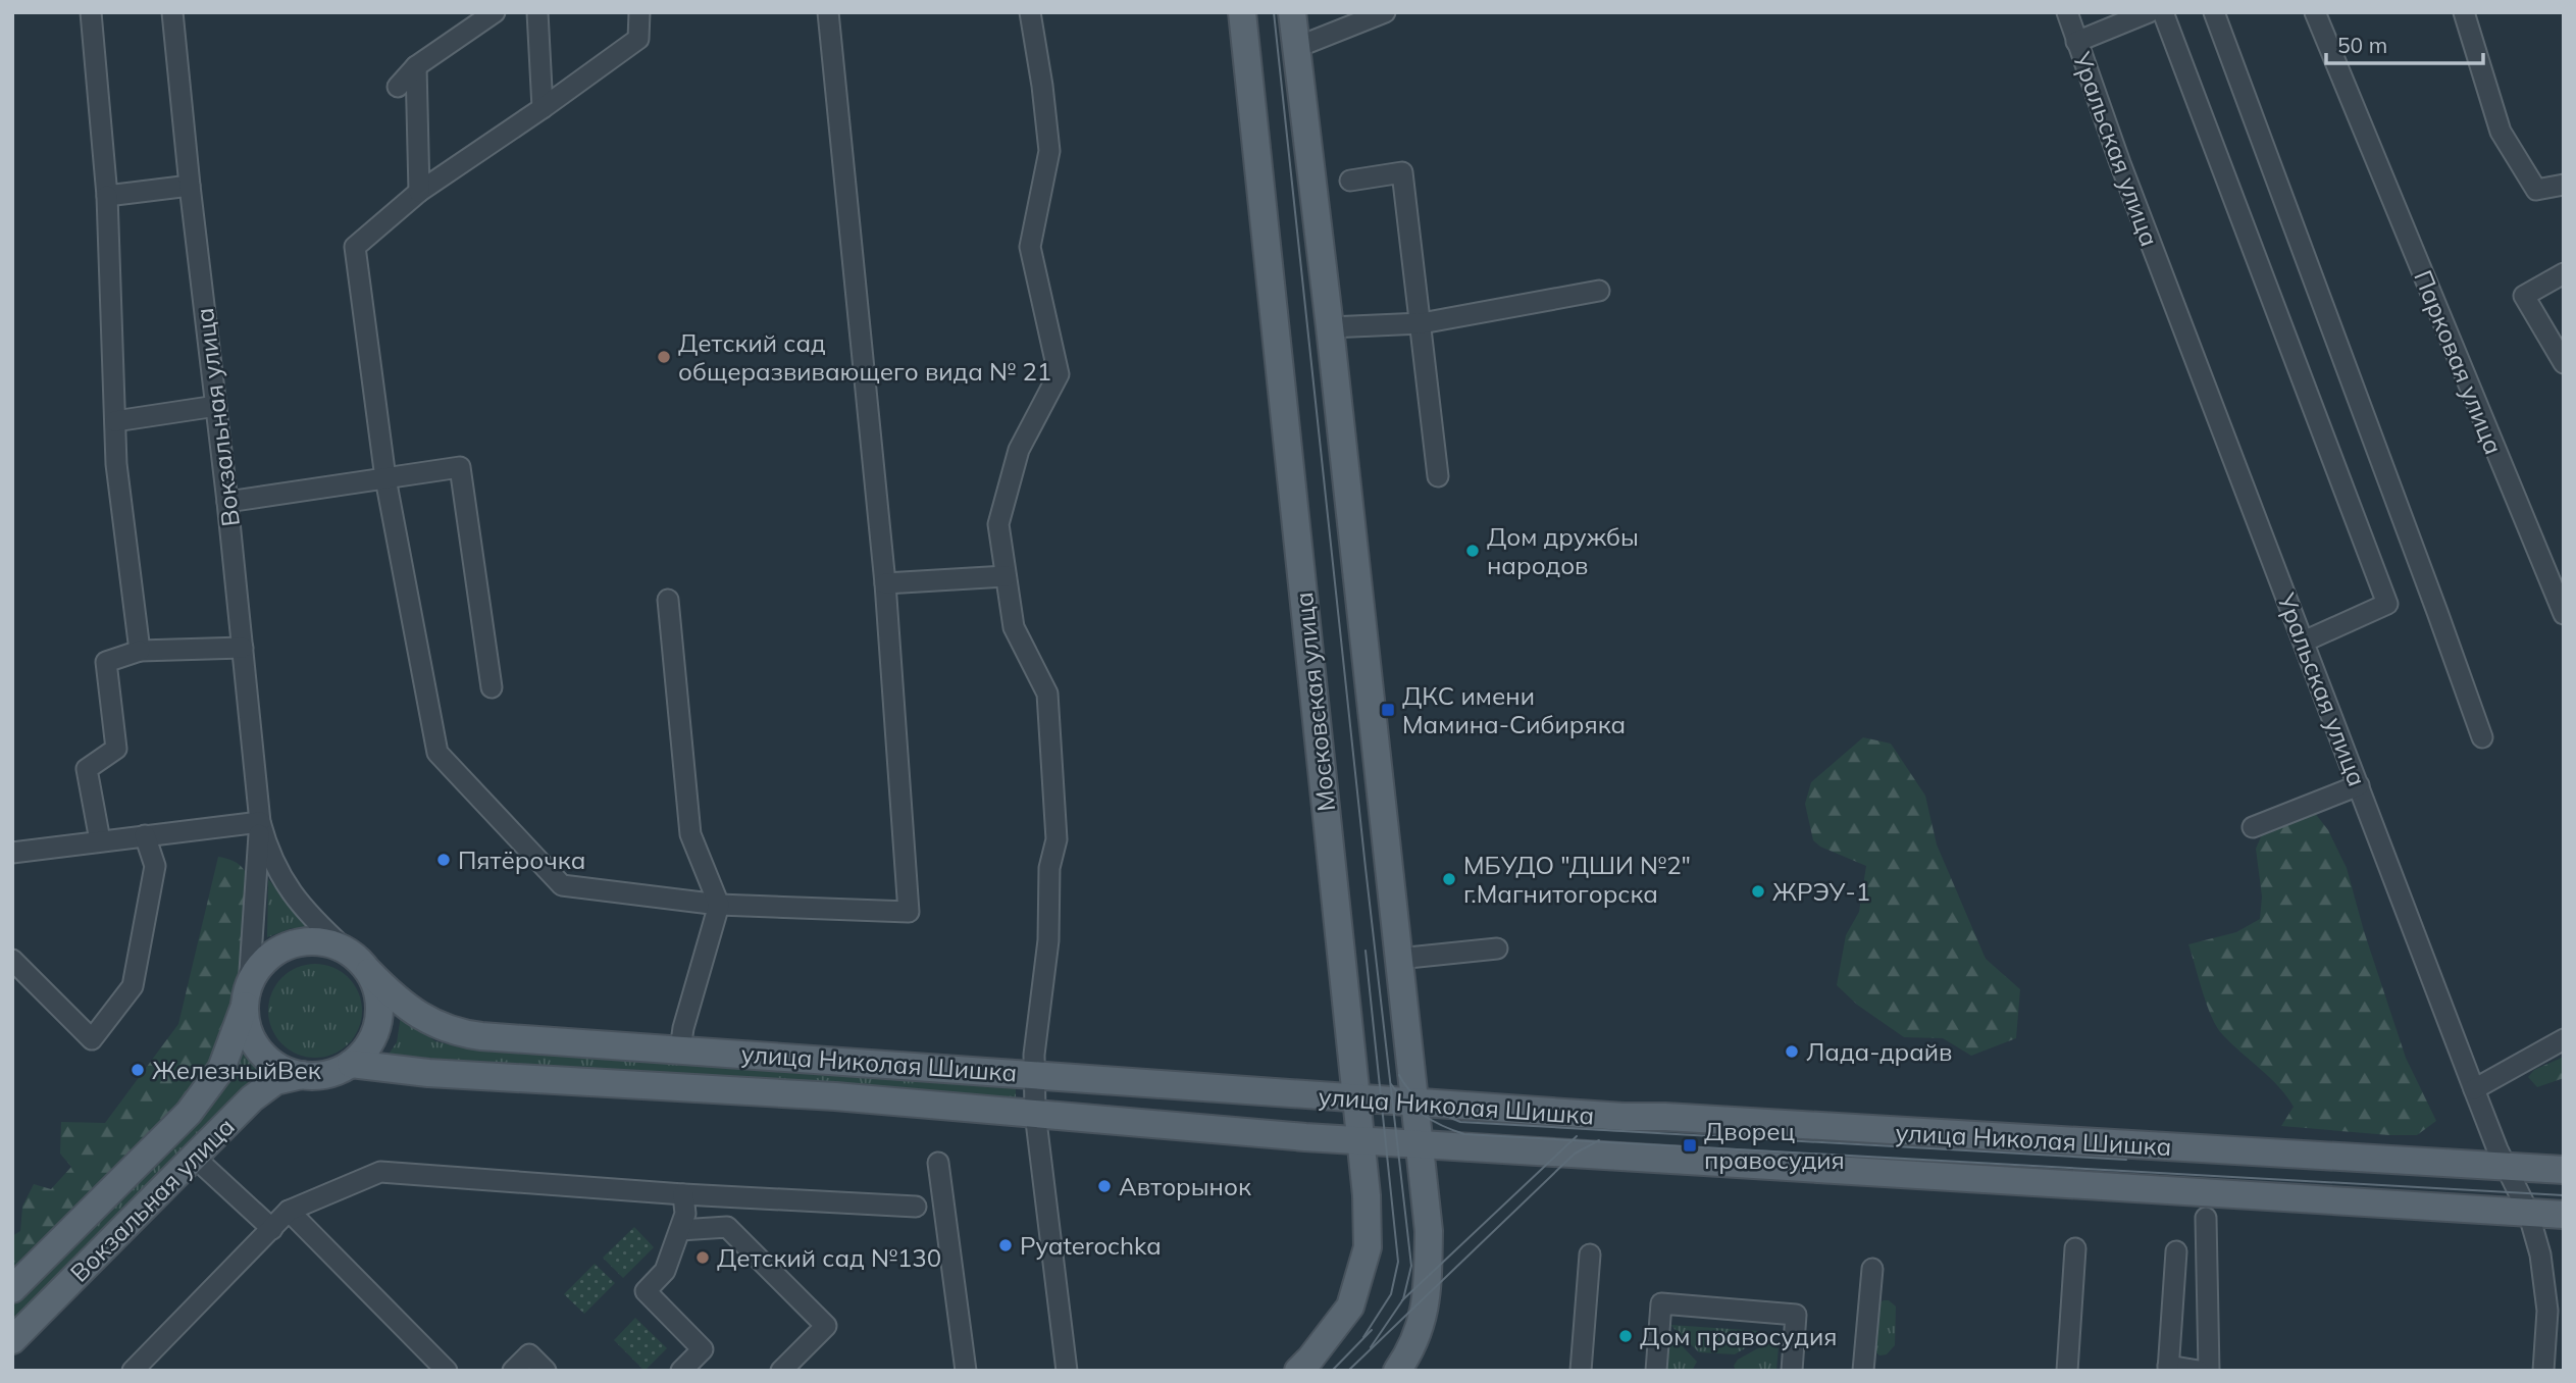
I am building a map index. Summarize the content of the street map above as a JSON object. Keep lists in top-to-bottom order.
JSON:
{
  "streets": {
    "main road": ["Вокзальная улица", "Московская улица", "улица Николая Шишка"],
    "street": ["Уральская улица", "Парковая улица"]
  },
  "crossings": [
    ["Уральская улица", "улица Николая Шишка"],
    ["Вокзальная улица", "улица Николая Шишка"],
    ["Московская улица", "улица Николая Шишка"]
  ],
  "places": {
    "other": [
      "Детский сад общеразвивающего вида № 21",
      "Дом дружбы народов",
      "Пятёрочка",
      "МБУДО \"ДШИ №2\" г.Магнитогорска",
      "ЖРЭУ-1",
      "Лада-драйв",
      "ЖелезныйВек",
      "Авторынок",
      "Pyaterochka",
      "Детский сад №130",
      "Дом правосудия"
    ],
    "transit": ["ДКС имени Мамина-Сибиряка", "Дворец правосудия"]
  },
  "scale_bar": "50 m"
}
